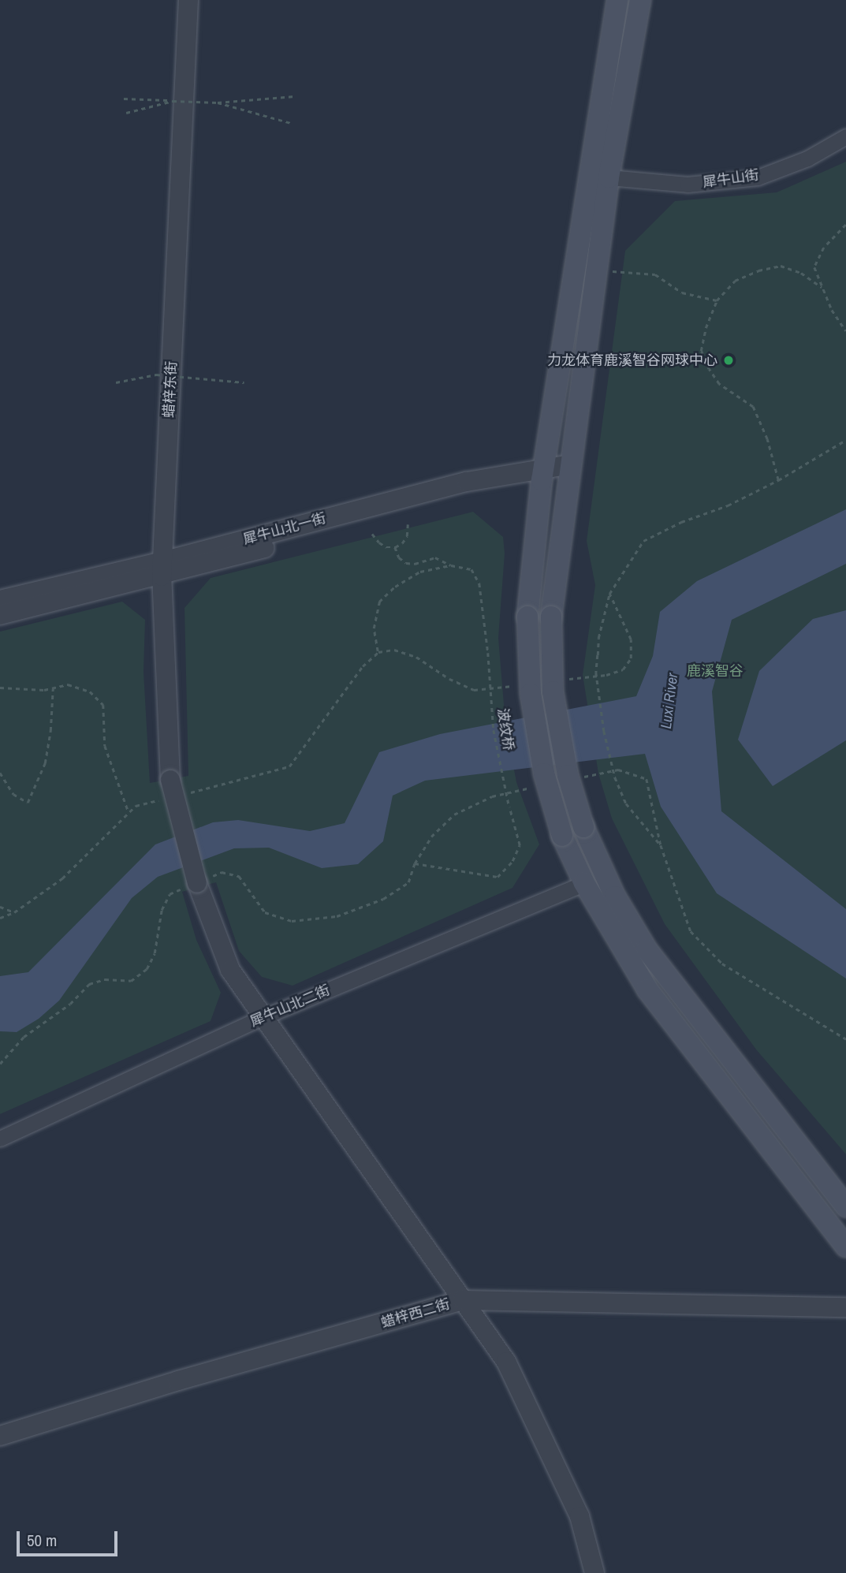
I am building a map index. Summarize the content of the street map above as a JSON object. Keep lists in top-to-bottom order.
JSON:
{
  "streets": {
    "street": [
      "犀牛山街",
      "蜡梓东街",
      "犀牛山北一街",
      "犀牛山北二街",
      "蜡梓西二街"
    ],
    "path": ["波纹桥"]
  },
  "crossings": [
    ["蜡梓东街", "犀牛山北一街"],
    ["蜡梓东街", "犀牛山北二街"],
    ["蜡梓东街", "蜡梓西二街"]
  ],
  "water": ["Luxi River"],
  "parks": ["鹿溪智谷"],
  "places": ["力龙体育鹿溪智谷网球中心"],
  "scale_bar": "50 m"
}
